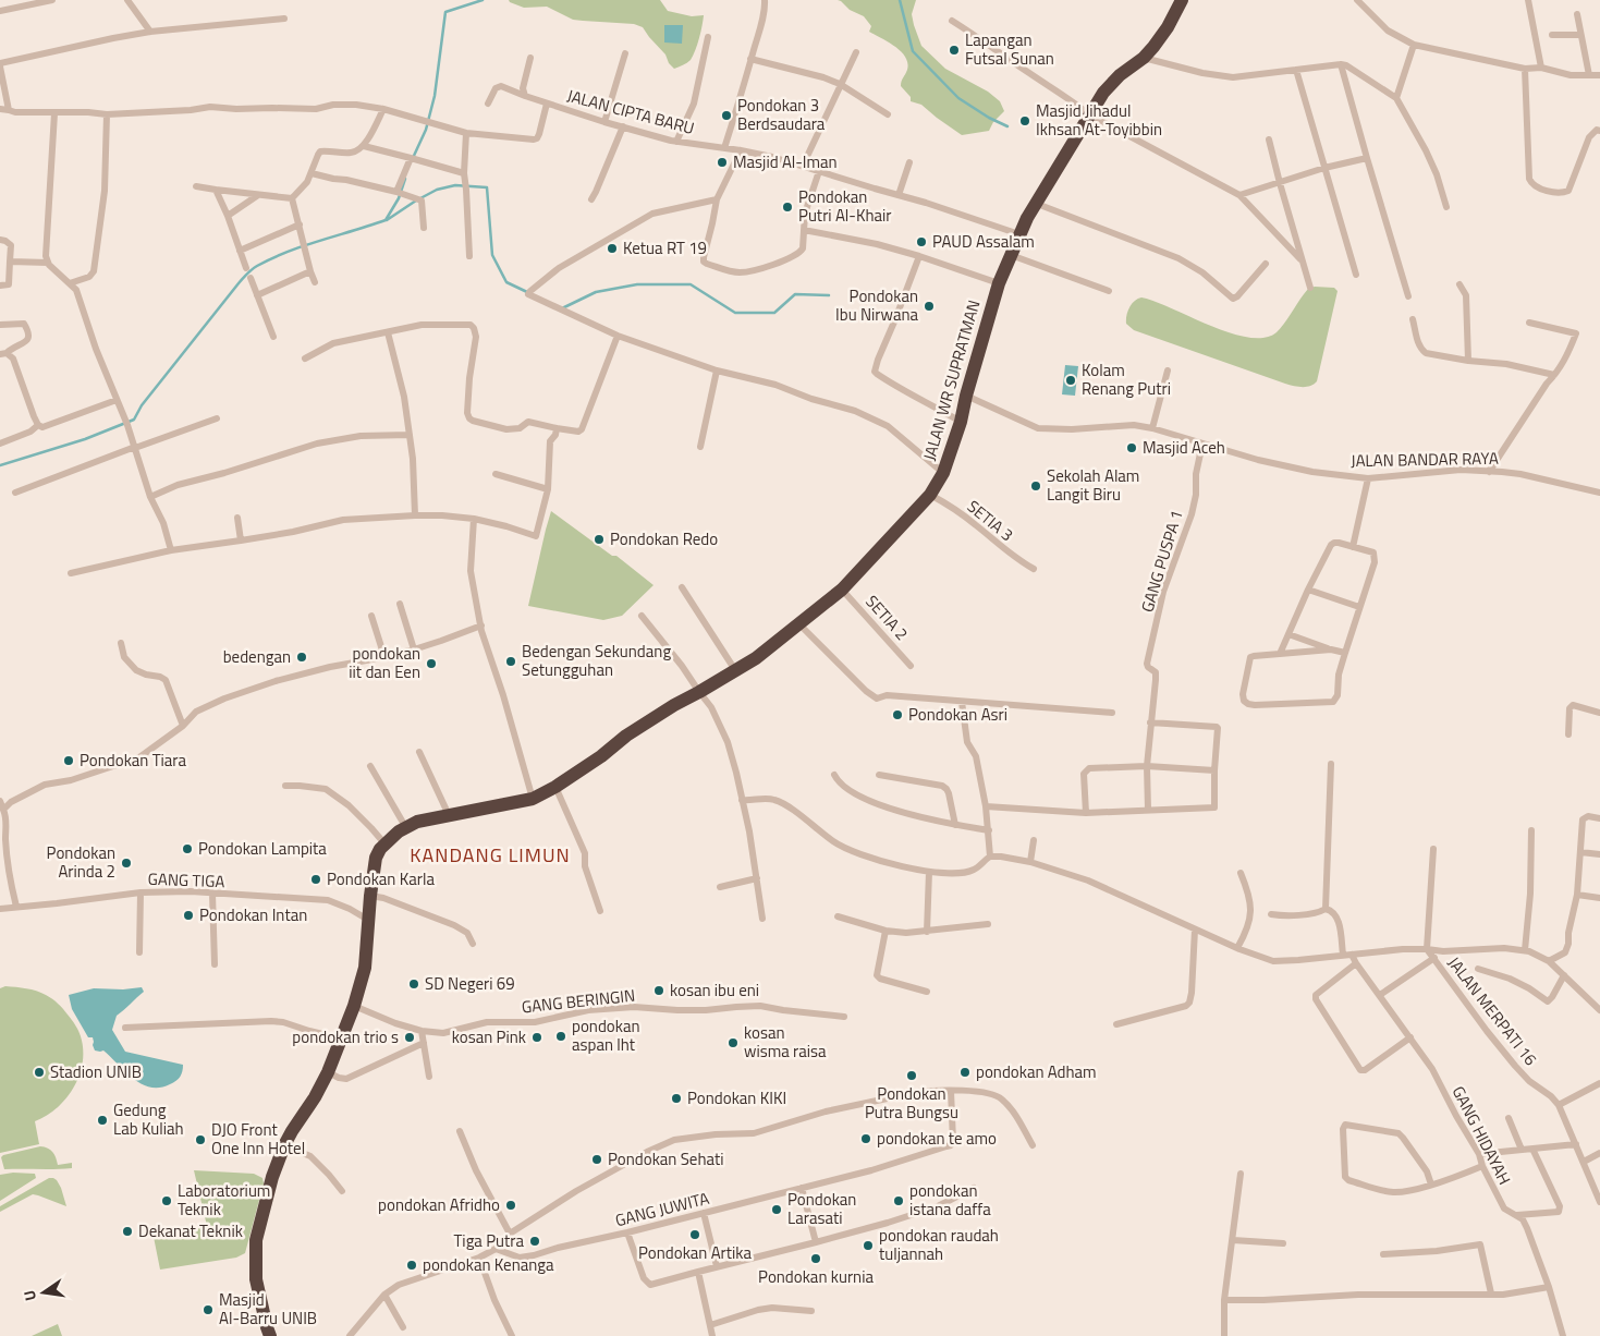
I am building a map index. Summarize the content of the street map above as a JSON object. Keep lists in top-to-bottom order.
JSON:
{
  "streets": {
    "highway": ["JALAN WR SUPRATMAN"],
    "street": [
      "JALAN CIPTA BARU",
      "JALAN BANDAR RAYA",
      "SETIA 3",
      "GANG PUSPA 1",
      "SETIA 2",
      "GANG TIGA",
      "GANG BERINGIN",
      "JALAN MERPATI 16",
      "GANG HIDAYAH",
      "GANG JUWITA"
    ]
  },
  "crossings": [
    ["JALAN CIPTA BARU", "JALAN WR SUPRATMAN"],
    ["JALAN WR SUPRATMAN", "JALAN BANDAR RAYA"],
    ["JALAN WR SUPRATMAN", "SETIA 3"],
    ["JALAN WR SUPRATMAN", "SETIA 2"],
    ["JALAN BANDAR RAYA", "GANG PUSPA 1"]
  ],
  "districts": ["KANDANG LIMUN"],
  "places": [
    "Lapangan Futsal Sunan",
    "Pondokan 3 Berdsaudara",
    "Masjid Jihadul Ikhsan At-Toyibbin",
    "Masjid Al-Iman",
    "Pondokan Putri Al-Khair",
    "PAUD Assalam",
    "Ketua RT 19",
    "Pondokan Ibu Nirwana",
    "Kolam Renang Putri",
    "Masjid Aceh",
    "Sekolah Alam Langit Biru",
    "Pondokan Redo",
    "bedengan",
    "Bedengan Sekundang Setungguhan",
    "pondokan iit dan Een",
    "Pondokan Asri",
    "Pondokan Tiara",
    "Pondokan Lampita",
    "Pondokan Arinda 2",
    "Pondokan Karla",
    "Pondokan Intan",
    "SD Negeri 69",
    "kosan ibu eni",
    "pondokan aspan lht",
    "pondokan trio s",
    "kosan Pink",
    "kosan wisma raisa",
    "Stadion UNIB",
    "pondokan Adham",
    "Pondokan Putra Bungsu",
    "Pondokan KIKI",
    "Gedung Lab Kuliah",
    "pondokan te amo",
    "DJO Front One Inn Hotel",
    "Pondokan Sehati",
    "Laboratorium Teknik",
    "pondokan istana daffa",
    "pondokan Afridho",
    "Pondokan Larasati",
    "Dekanat Teknik",
    "Pondokan Artika",
    "Tiga Putra",
    "pondokan raudah tuljannah",
    "Pondokan kurnia",
    "pondokan Kenanga",
    "Masjid Al-Barru UNIB"
  ],
  "north": "left"
}
